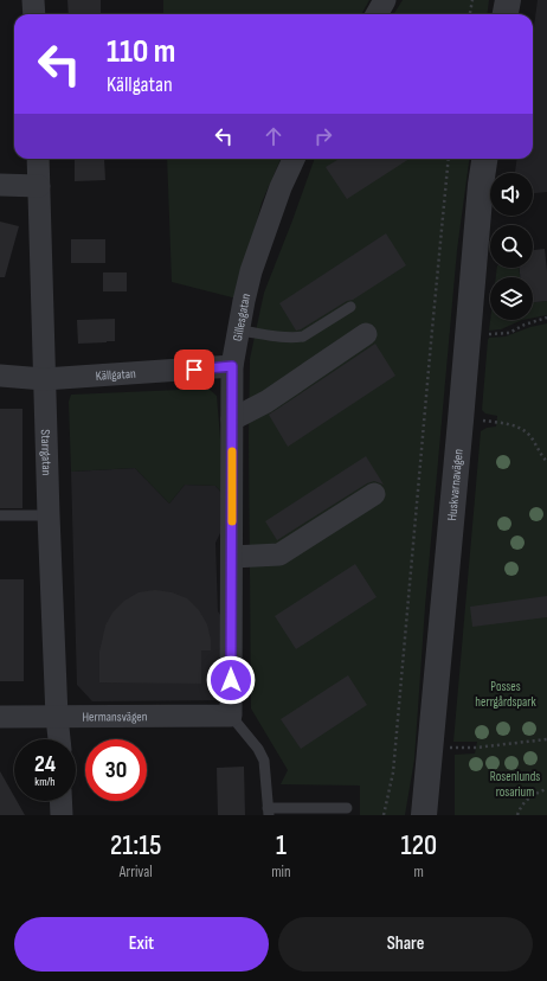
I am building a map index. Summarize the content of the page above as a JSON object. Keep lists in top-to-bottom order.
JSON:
{
  "streets": {
    "street": [
      "Gillesgatan",
      "Källgatan",
      "Starrgatan",
      "Huskvarnavägen",
      "Hermansvägen"
    ]
  },
  "crossings": [
    ["Gillesgatan", "Källgatan"],
    ["Gillesgatan", "Hermansvägen"],
    ["Källgatan", "Starrgatan"],
    ["Starrgatan", "Hermansvägen"]
  ],
  "parks": ["Posses herrgårdspark", "Rosenlunds rosarium"],
  "page": {
    "turn": ["110 m", "Källgatan"],
    "speed": "24 km/h",
    "limit": "30",
    "eta": [
      "21:15",
      "Arrival",
      "1",
      "min",
      "120",
      "m"
    ],
    "buttons": ["Exit", "Share"]
  }
}
